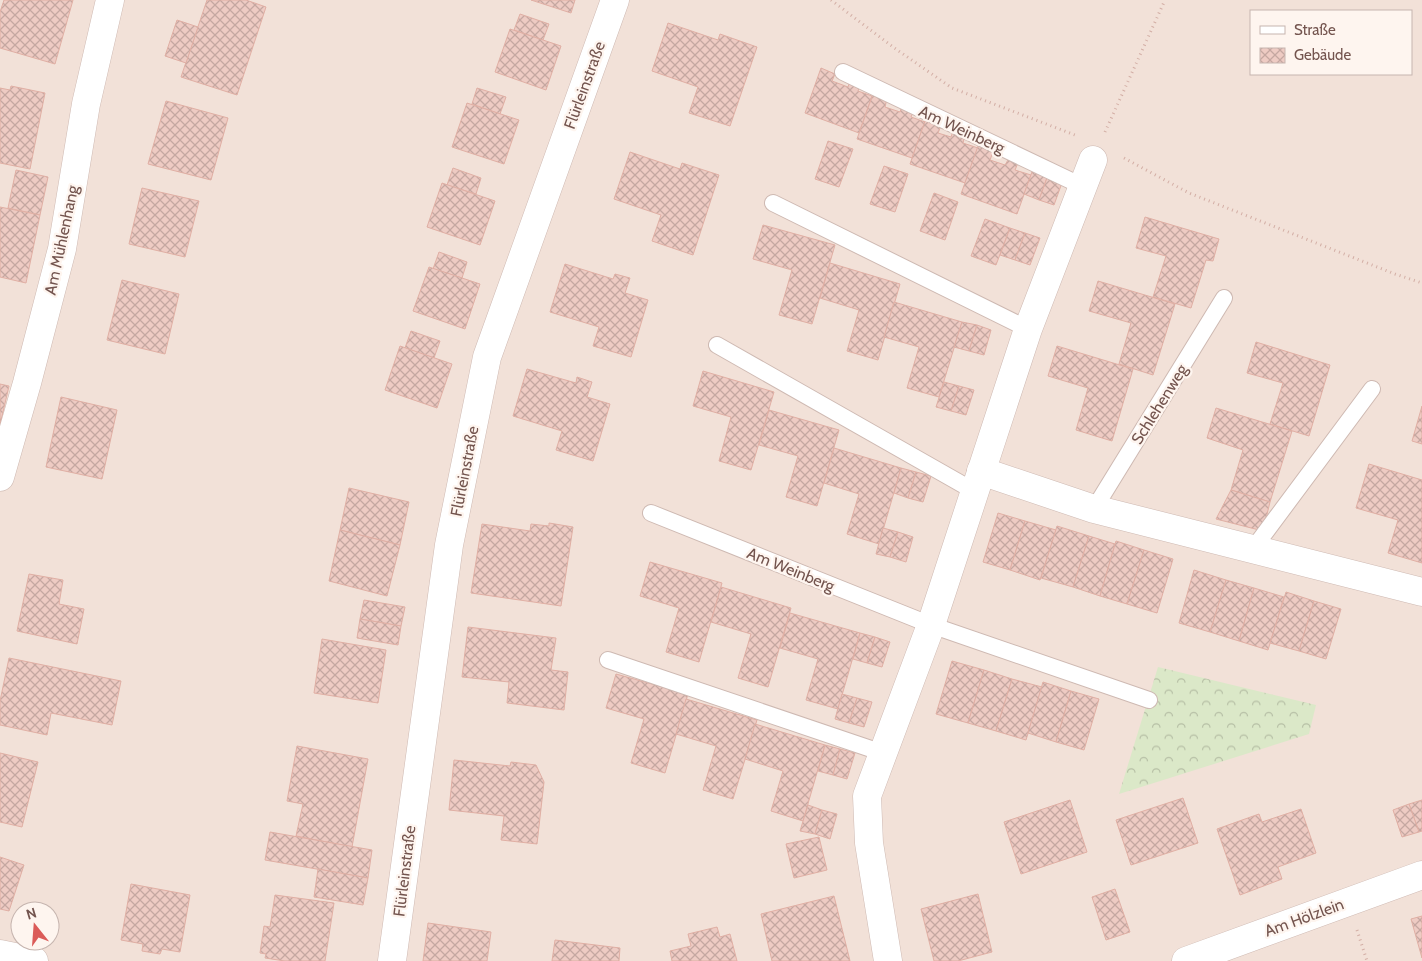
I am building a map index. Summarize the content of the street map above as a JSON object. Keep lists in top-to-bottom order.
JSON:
{
  "streets": {
    "street": ["Flürleinstraße", "Am Mühlenhang", "Am Hölzlein"],
    "lane": ["Am Weinberg", "Schlehenweg"]
  },
  "legend": ["Straße", "Gebäude"],
  "north": "top"
}
